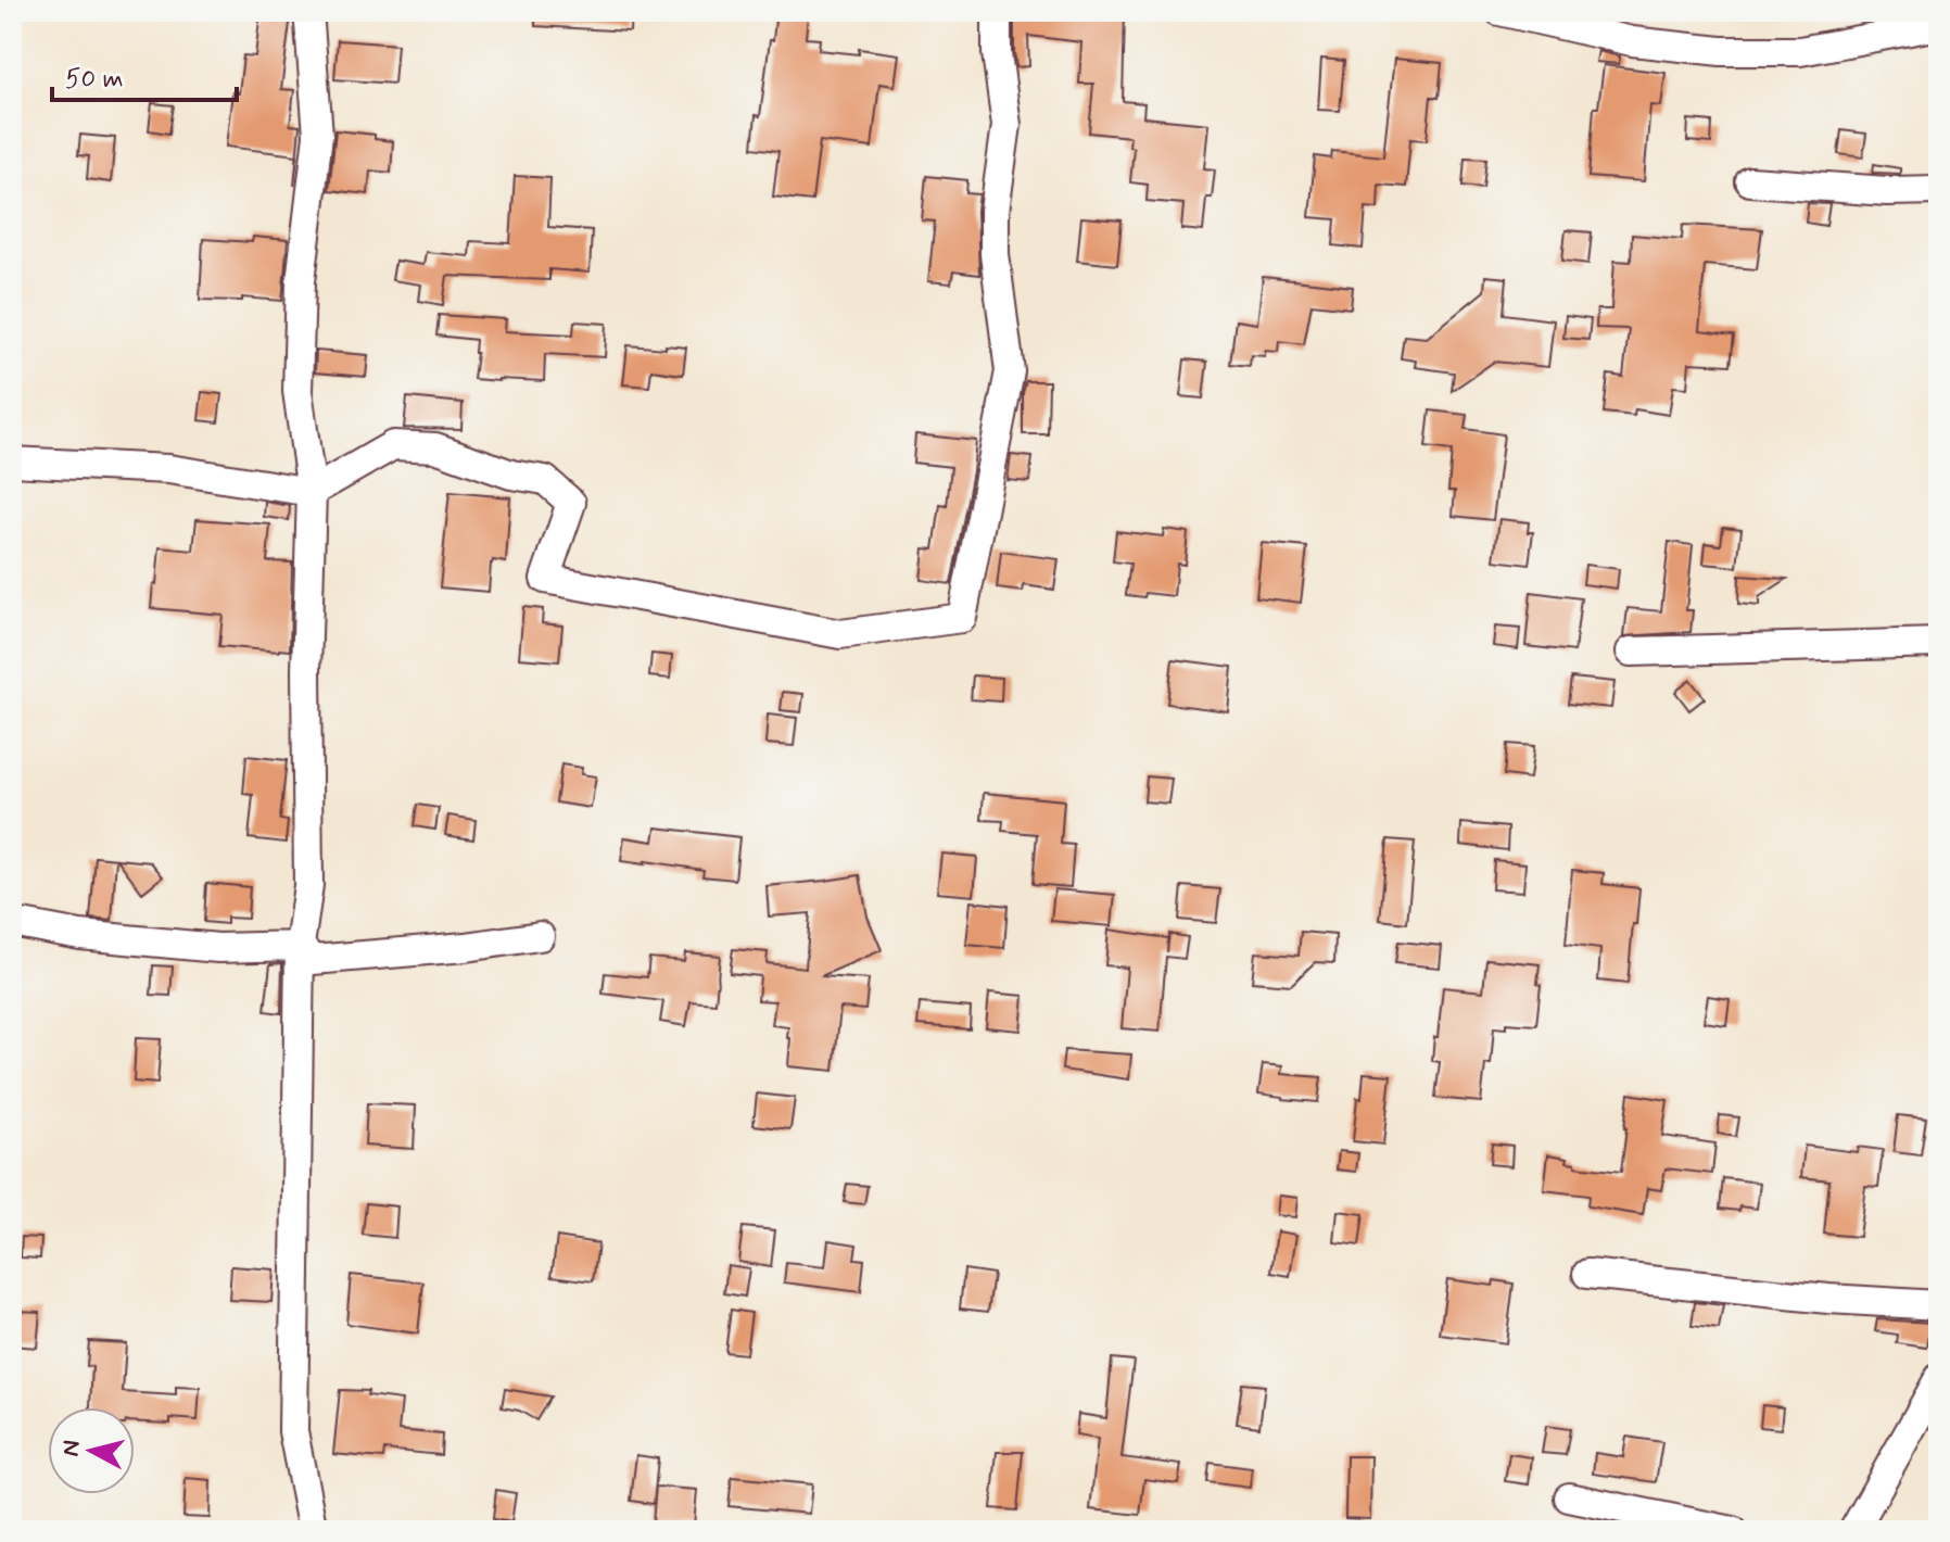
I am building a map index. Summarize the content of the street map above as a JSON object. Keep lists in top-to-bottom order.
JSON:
{
  "scale_bar": "50 m",
  "north": "left"
}
